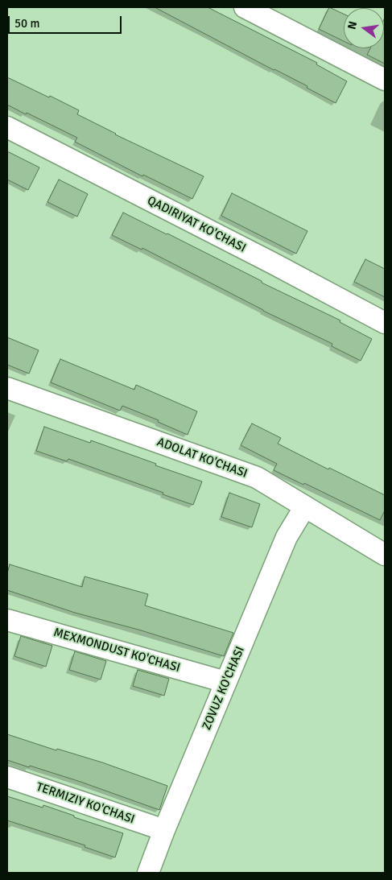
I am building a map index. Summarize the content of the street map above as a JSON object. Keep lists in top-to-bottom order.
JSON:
{
  "streets": {
    "street": [
      "QADIRIYAT KO'CHASI",
      "ADOLAT KO'CHASI",
      "MEXMONDUST KO'CHASI",
      "ZOVUZ KO'CHASI",
      "TERMIZIY KO'CHASI"
    ]
  },
  "crossings": [
    ["ADOLAT KO'CHASI", "ZOVUZ KO'CHASI"],
    ["MEXMONDUST KO'CHASI", "ZOVUZ KO'CHASI"],
    ["ZOVUZ KO'CHASI", "TERMIZIY KO'CHASI"]
  ],
  "scale_bar": "50 m",
  "north": "left"
}
